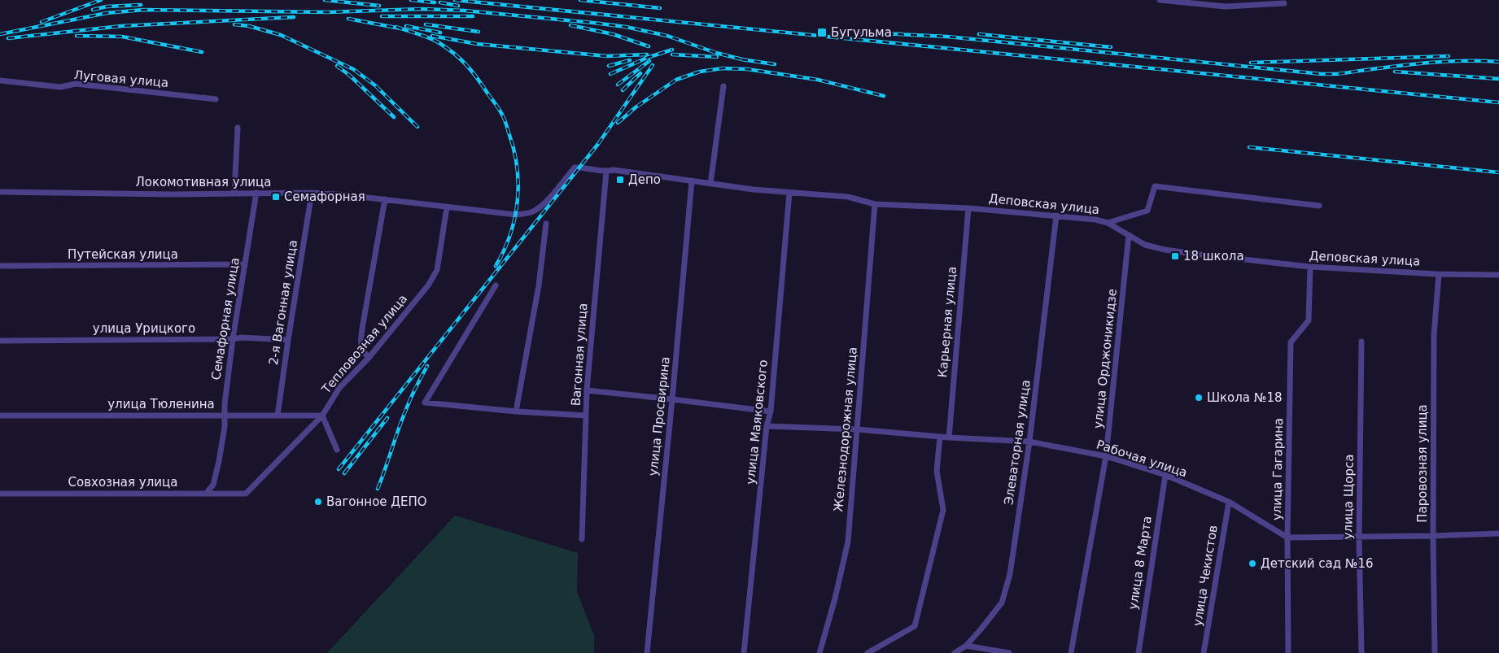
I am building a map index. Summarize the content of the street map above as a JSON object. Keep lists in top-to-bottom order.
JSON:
{
  "streets": {
    "street": [
      "Луговая улица",
      "Локомотивная улица",
      "Деповская улица",
      "Путейская улица",
      "2-я Вагонная улица",
      "Семафорная улица",
      "Карьерная улица",
      "улица Урицкого",
      "Тепловозная улица",
      "Вагонная улица",
      "улица Орджоникидзе",
      "улица Тюленина",
      "улица Просвирина",
      "улица Маяковского",
      "Железнодорожная улица",
      "Элеваторная улица",
      "Рабочая улица",
      "Паровозная улица",
      "улица Гагарина",
      "Совхозная улица",
      "улица Щорса",
      "улица 8 Марта",
      "улица Чекистов"
    ]
  },
  "crossings": [
    ["Локомотивная улица", "Деповская улица"],
    ["Локомотивная улица", "2-я Вагонная улица"],
    ["Локомотивная улица", "Семафорная улица"],
    ["Локомотивная улица", "Тепловозная улица"],
    ["Локомотивная улица", "Вагонная улица"],
    ["Деповская улица", "Карьерная улица"],
    ["Деповская улица", "Вагонная улица"],
    ["Деповская улица", "улица Орджоникидзе"],
    ["Деповская улица", "улица Просвирина"],
    ["Деповская улица", "улица Маяковского"],
    ["Деповская улица", "Железнодорожная улица"],
    ["Деповская улица", "Элеваторная улица"],
    ["Деповская улица", "Паровозная улица"],
    ["Деповская улица", "улица Гагарина"],
    ["Путейская улица", "Семафорная улица"],
    ["2-я Вагонная улица", "улица Урицкого"],
    ["2-я Вагонная улица", "улица Тюленина"],
    ["Семафорная улица", "улица Урицкого"],
    ["Семафорная улица", "улица Тюленина"],
    ["Семафорная улица", "Совхозная улица"],
    ["Карьерная улица", "Рабочая улица"],
    ["Тепловозная улица", "улица Тюленина"],
    ["Тепловозная улица", "Совхозная улица"],
    ["улица Орджоникидзе", "Рабочая улица"],
    ["улица Маяковского", "Рабочая улица"],
    ["Железнодорожная улица", "Рабочая улица"],
    ["Элеваторная улица", "Рабочая улица"],
    ["Рабочая улица", "улица Гагарина"],
    ["Рабочая улица", "улица 8 Марта"],
    ["Рабочая улица", "улица Чекистов"]
  ],
  "places": {
    "transit": [
      "Бугульма",
      "Депо",
      "Семафорная",
      "18 школа"
    ],
    "other": ["Школа №18", "Вагонное ДЕПО", "Детский сад №16"]
  }
}
